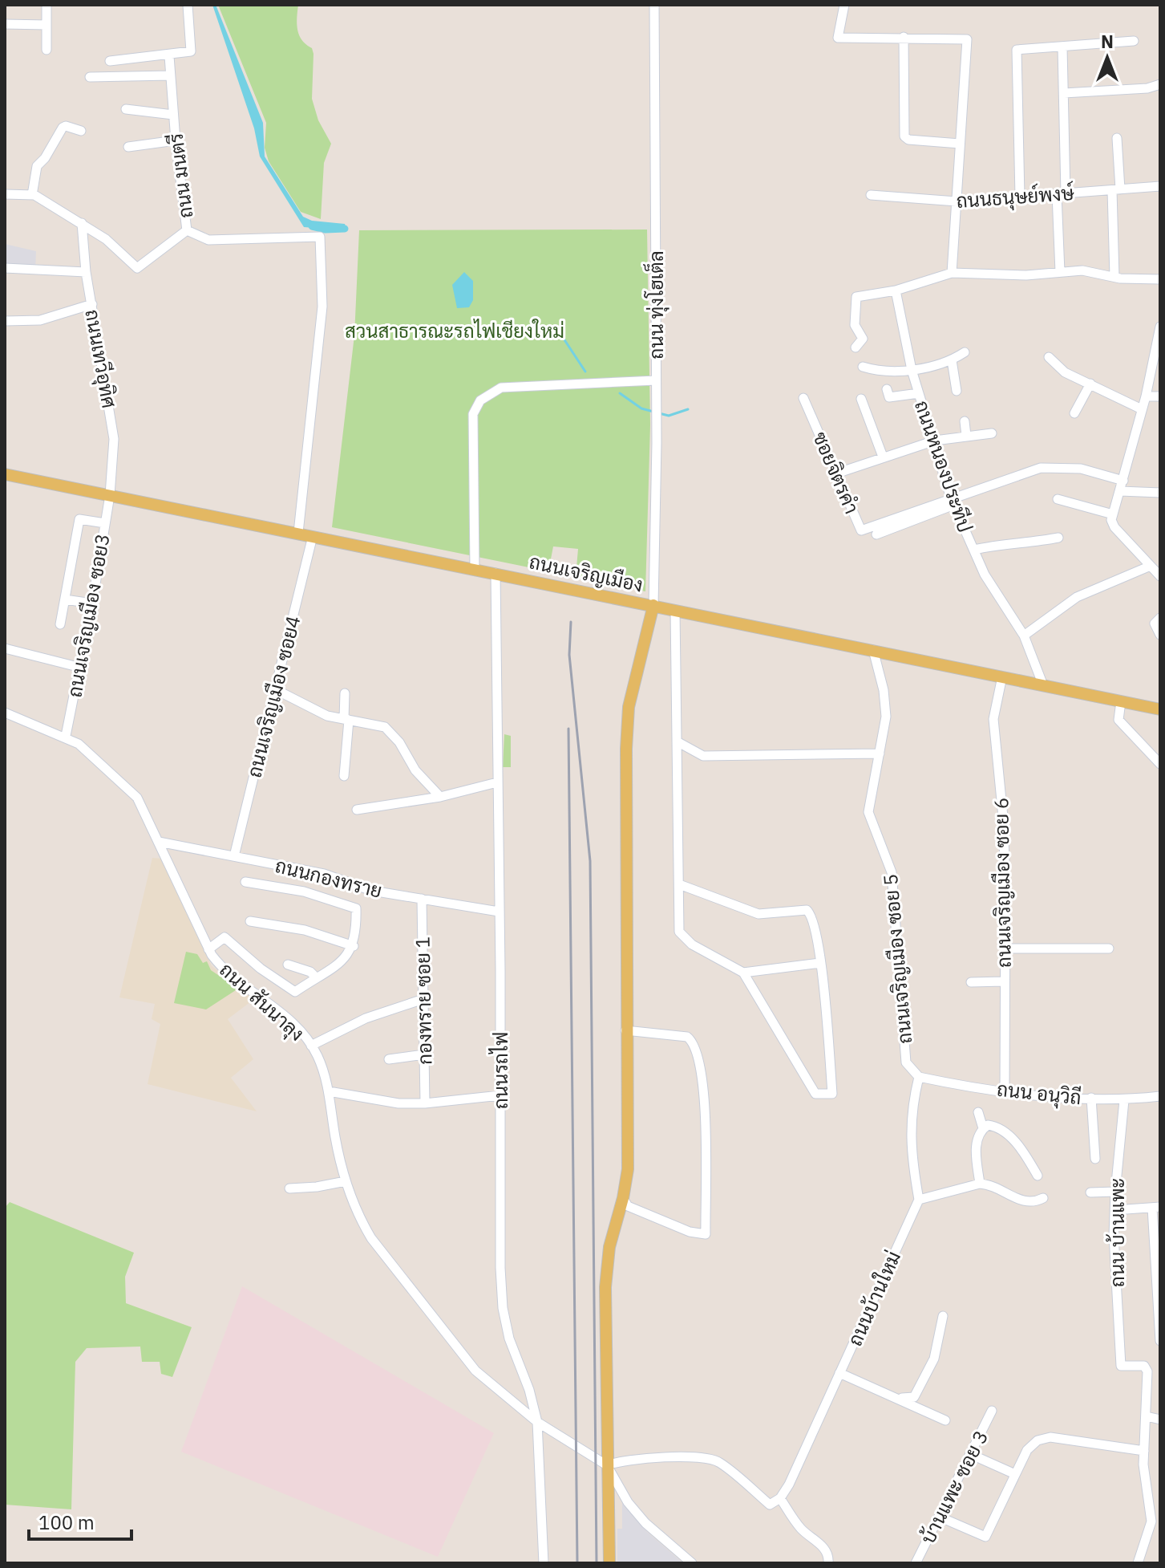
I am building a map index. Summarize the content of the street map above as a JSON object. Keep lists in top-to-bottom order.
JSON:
{
  "streets": {
    "main road": ["ถนนเจริญเมือง"],
    "street": [
      "ถนน มนตรี",
      "ถนนธนุษย์พงษ์",
      "ถนน ทุ่งโฮเต็ล",
      "ถนนเทวีอุทิศ",
      "ถนนหนองประทีป",
      "ซอยจิตรคำ",
      "ถนนเจริญเมือง ซอย3",
      "ถนนเจริญเมือง ซอย4",
      "ถนนกองทราย",
      "ถนนเจริญเมือง ซอย 6",
      "ถนนเจริญเมือง ซอย 5",
      "กองทราย ซอย 1",
      "ถนน สันนาลุง",
      "ถนนรถไฟ",
      "ถนน อนุวิถี",
      "ถนน บ้านแพะ",
      "ถนนบ้านใหม่",
      "บ้านแพะ ซอย 3"
    ]
  },
  "crossings": [
    ["ถนน มนตรี", "ถนนเทวีอุทิศ"],
    ["ถนน ทุ่งโฮเต็ล", "ถนนเจริญเมือง"],
    ["ถนนเทวีอุทิศ", "ถนนเจริญเมือง"],
    ["ถนนเทวีอุทิศ", "ถนนเจริญเมือง ซอย3"],
    ["ถนนหนองประทีป", "ซอยจิตรคำ"],
    ["ถนนหนองประทีป", "ถนนเจริญเมือง"],
    ["ถนนเจริญเมือง", "ถนนเจริญเมือง ซอย3"],
    ["ถนนเจริญเมือง", "ถนนเจริญเมือง ซอย4"],
    ["ถนนเจริญเมือง", "ถนนเจริญเมือง ซอย 6"],
    ["ถนนเจริญเมือง", "ถนนเจริญเมือง ซอย 5"],
    ["ถนนเจริญเมือง", "ถนนรถไฟ"],
    ["ถนนเจริญเมือง ซอย3", "ถนน สันนาลุง"],
    ["ถนนเจริญเมือง ซอย4", "ถนนกองทราย"],
    ["ถนนกองทราย", "กองทราย ซอย 1"],
    ["ถนนกองทราย", "ถนน สันนาลุง"],
    ["ถนนกองทราย", "ถนนรถไฟ"],
    ["ถนนเจริญเมือง ซอย 6", "ถนน อนุวิถี"],
    ["ถนนเจริญเมือง ซอย 5", "ถนน อนุวิถี"],
    ["ถนน สันนาลุง", "ถนนรถไฟ"],
    ["ถนน สันนาลุง", "ถนนบ้านใหม่"],
    ["ถนน อนุวิถี", "ถนน บ้านแพะ"]
  ],
  "parks": ["สวนสาธารณะรถไฟเชียงใหม่"],
  "scale_bar": "100 m",
  "north": "top"
}
